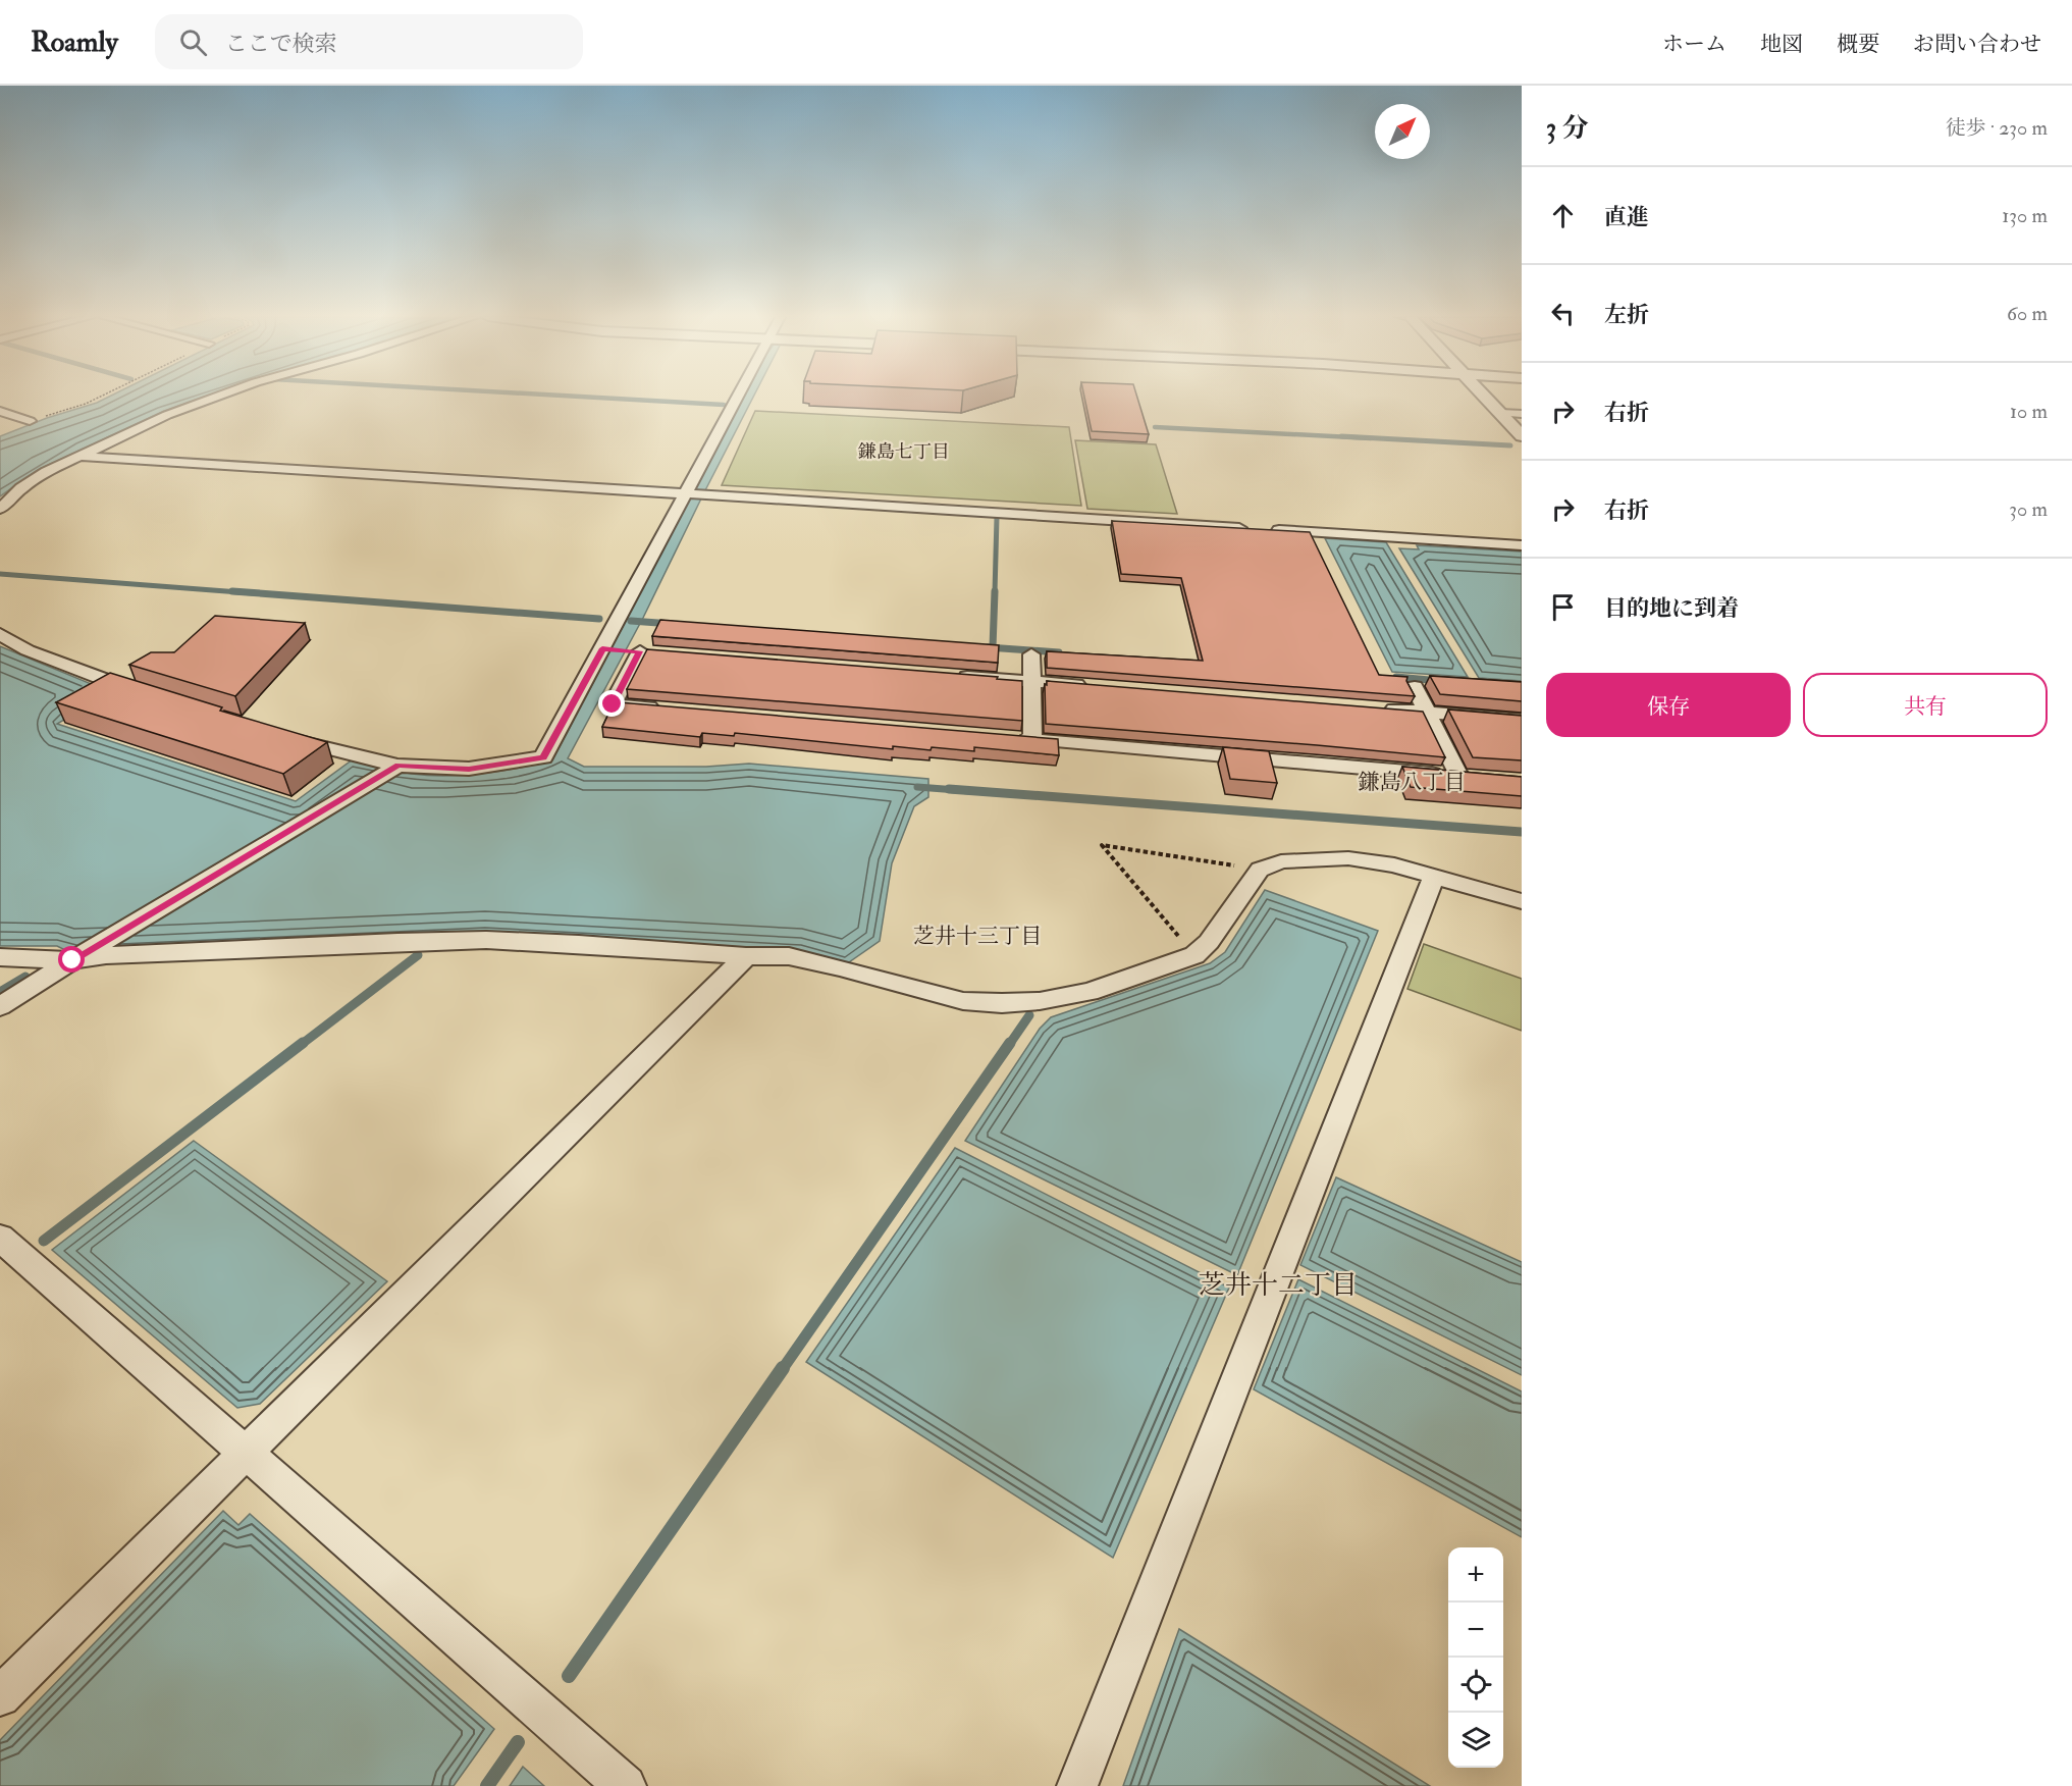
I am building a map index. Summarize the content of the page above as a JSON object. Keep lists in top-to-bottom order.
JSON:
{
  "districts": [
    "鎌島七丁目",
    "鎌島八丁目",
    "芝井十三丁目",
    "芝井十二丁目"
  ],
  "north": "top right",
  "page": {
    "header": "Roamly",
    "search": "ここで検索",
    "nav": [
      "ホーム",
      "地図",
      "概要",
      "お問い合わせ"
    ],
    "heading": ["3 分", "徒歩 · 230 m"],
    "list": [
      ["直進", "130 m"],
      ["左折", "60 m"],
      ["右折", "10 m"],
      ["右折", "30 m"],
      "目的地に到着"
    ],
    "buttons": ["保存", "共有"],
    "map_buttons": ["+", "−"]
  }
}
